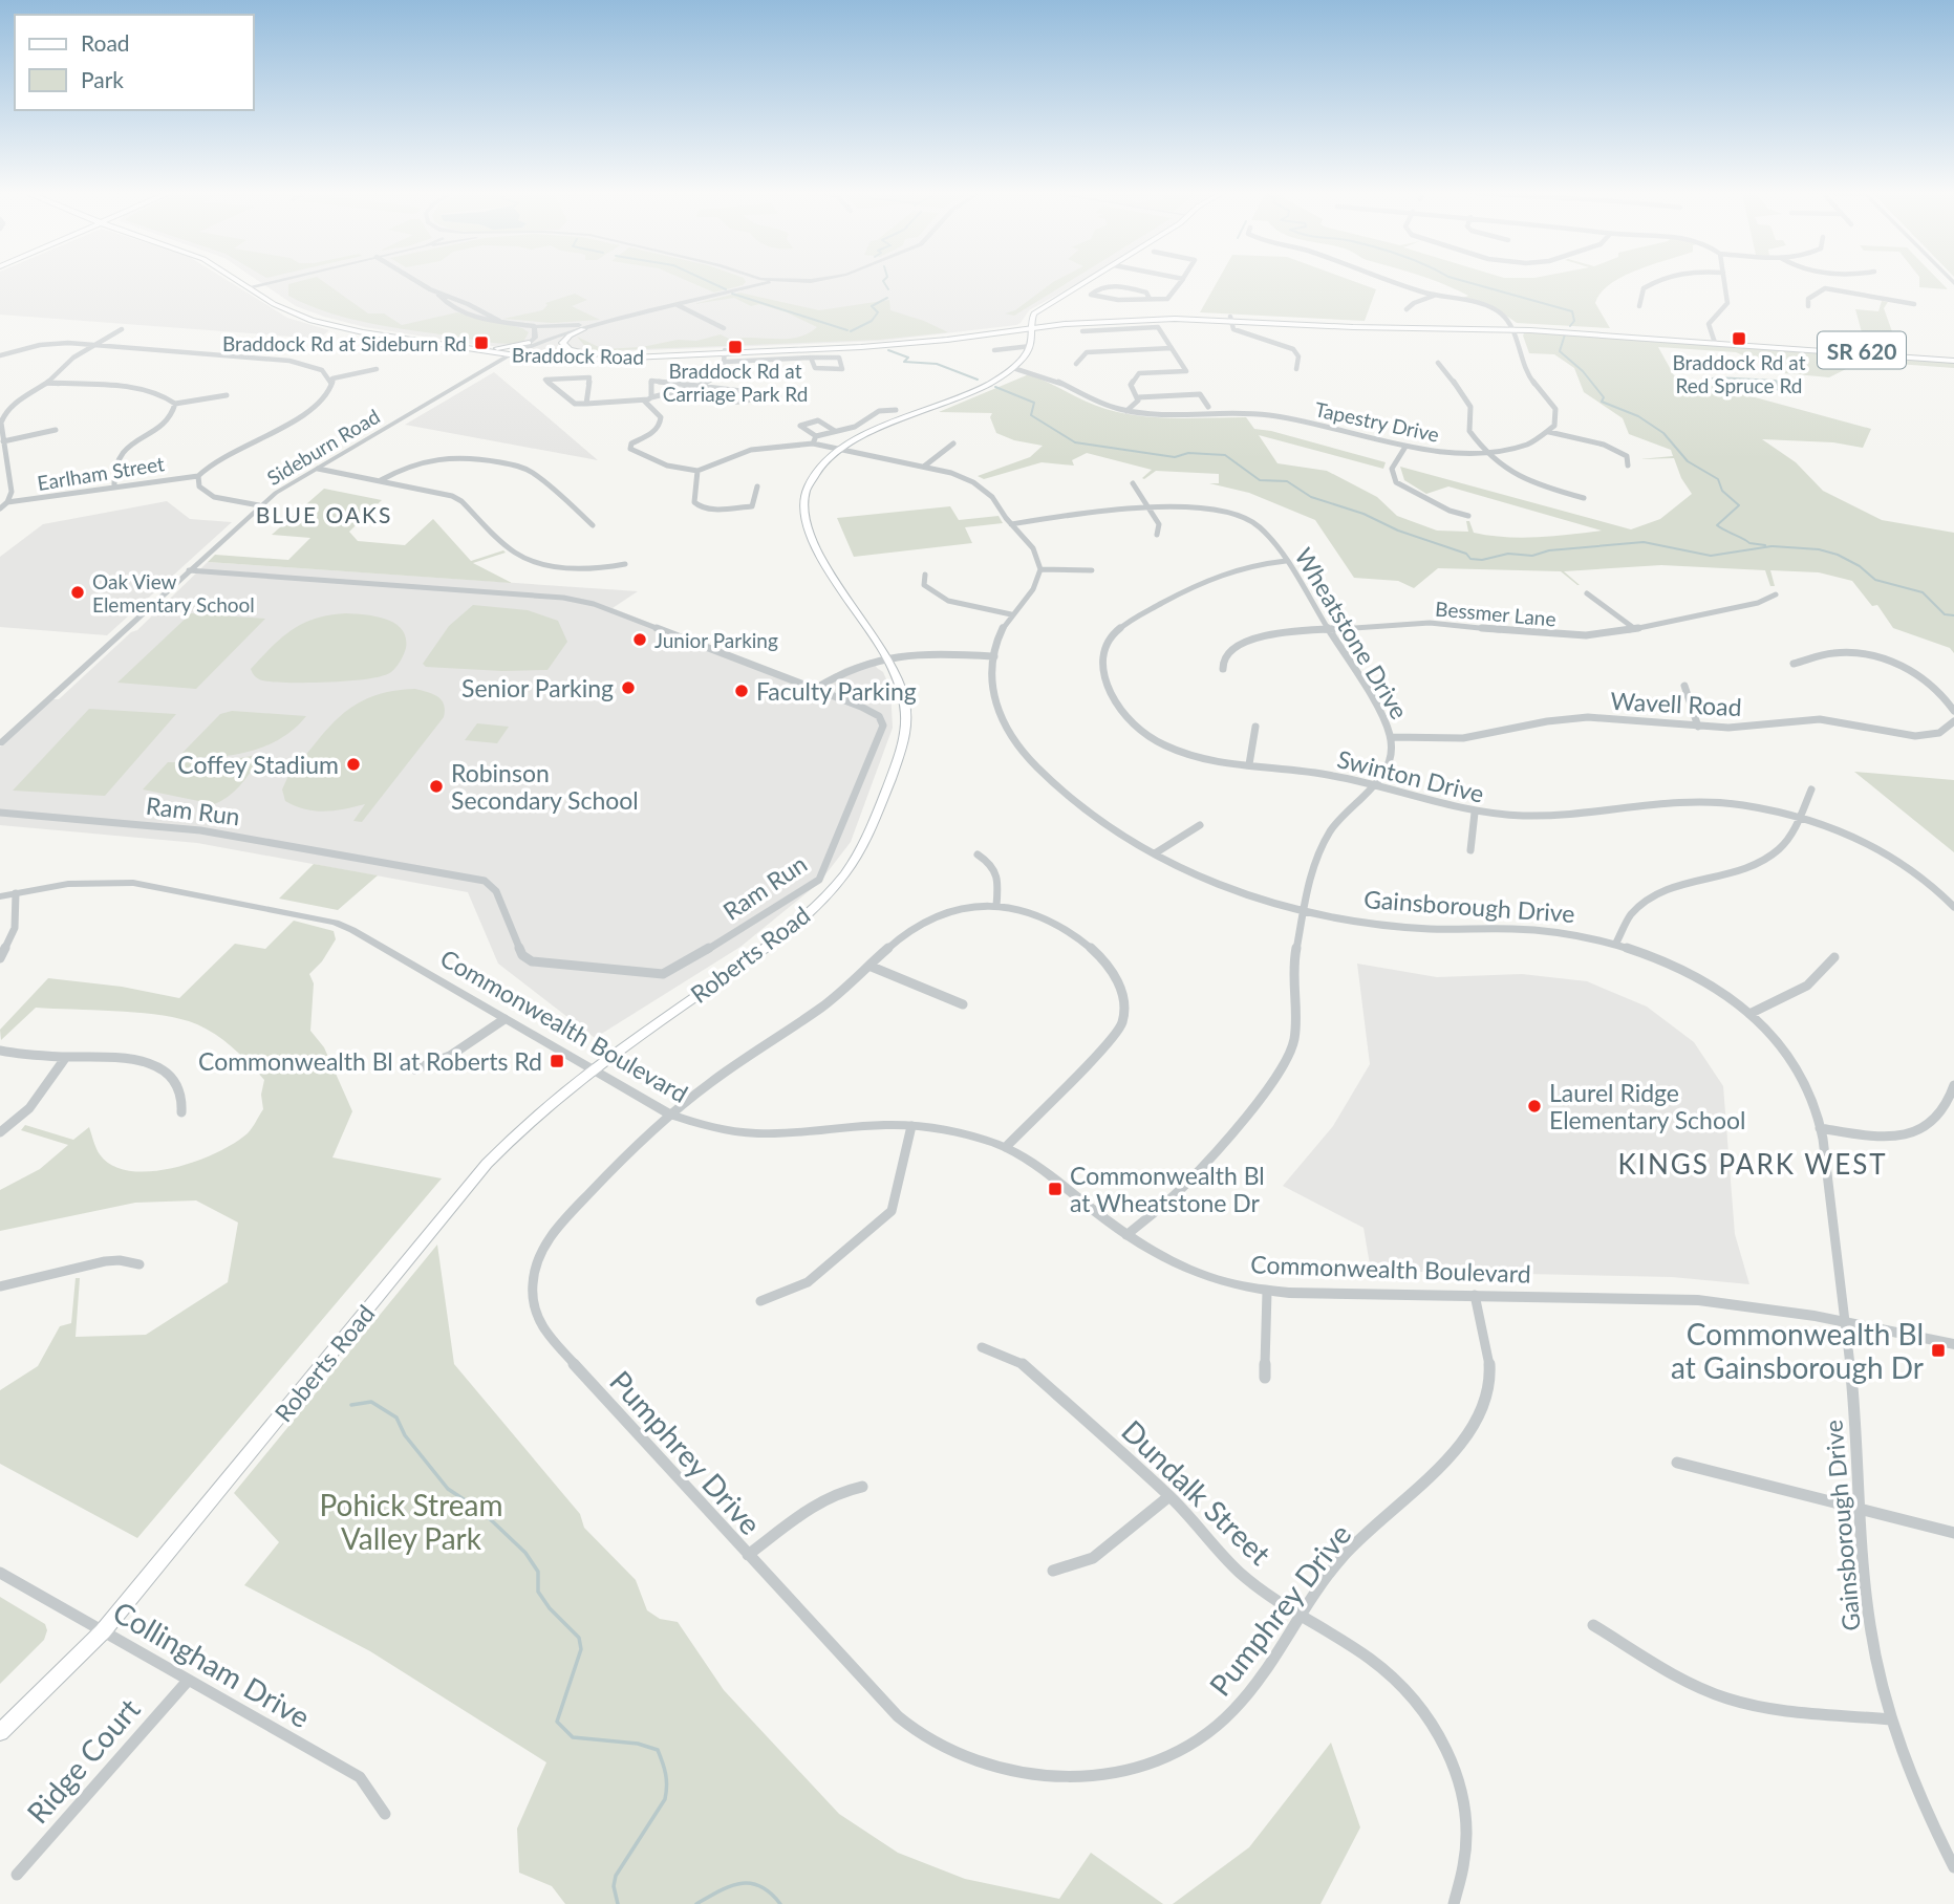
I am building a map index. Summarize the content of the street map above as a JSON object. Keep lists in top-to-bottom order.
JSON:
{
  "streets": {
    "main road": ["SR 620", "Braddock Road", "Roberts Road"],
    "street": [
      "Tapestry Drive",
      "Sideburn Road",
      "Earlham Street",
      "Bessmer Lane",
      "Wheatstone Drive",
      "Wavell Road",
      "Swinton Drive",
      "Ram Run",
      "Gainsborough Drive",
      "Commonwealth Boulevard",
      "Pumphrey Drive",
      "Dundalk Street",
      "Collingham Drive",
      "Ridge Court"
    ]
  },
  "crossings": [
    ["Braddock Road", "Sideburn Road"],
    ["Tapestry Drive", "Roberts Road"],
    ["Sideburn Road", "Ram Run"],
    ["Bessmer Lane", "Wheatstone Drive"],
    ["Wheatstone Drive", "Wavell Road"],
    ["Wheatstone Drive", "Swinton Drive"],
    ["Wheatstone Drive", "Gainsborough Drive"],
    ["Wheatstone Drive", "Roberts Road"],
    ["Wheatstone Drive", "Commonwealth Boulevard"],
    ["Gainsborough Drive", "Roberts Road"],
    ["Gainsborough Drive", "Commonwealth Boulevard"],
    ["Roberts Road", "Commonwealth Boulevard"],
    ["Roberts Road", "Collingham Drive"],
    ["Commonwealth Boulevard", "Pumphrey Drive"],
    ["Pumphrey Drive", "Dundalk Street"],
    ["Collingham Drive", "Ridge Court"]
  ],
  "districts": ["BLUE OAKS", "KINGS PARK WEST"],
  "parks": ["Pohick Stream Valley Park"],
  "places": {
    "transit": [
      "Braddock Rd at Red Spruce Rd",
      "Braddock Rd at Sideburn Rd",
      "Braddock Rd at Carriage Park Rd",
      "Commonwealth Bl at Roberts Rd",
      "Commonwealth Bl at Wheatstone Dr",
      "Commonwealth Bl at Gainsborough Dr"
    ],
    "other": [
      "Oak View Elementary School",
      "Junior Parking",
      "Senior Parking",
      "Faculty Parking",
      "Coffey Stadium",
      "Robinson Secondary School",
      "Laurel Ridge Elementary School"
    ]
  },
  "legend": ["Road", "Park"]
}
